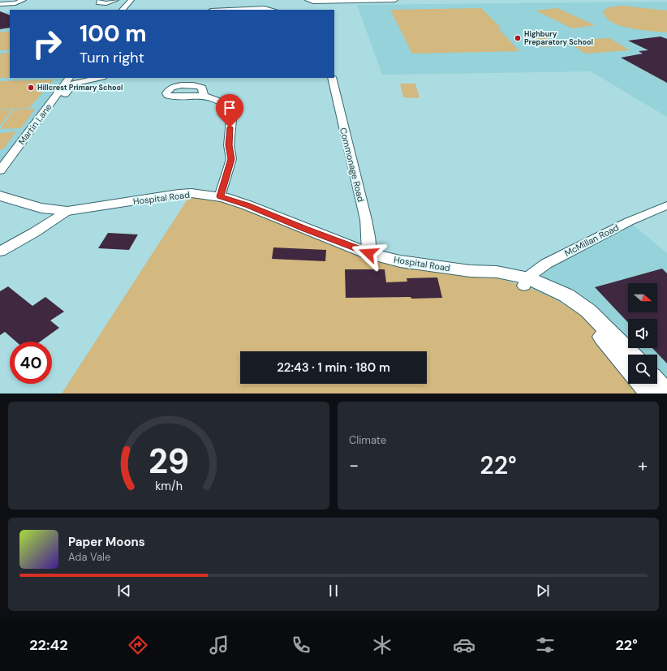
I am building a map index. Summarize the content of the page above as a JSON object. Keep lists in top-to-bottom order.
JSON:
{
  "streets": {
    "street": [
      "Martin Lane",
      "Commonage Road",
      "Hospital Road",
      "McMillan Road"
    ]
  },
  "crossings": [
    ["Commonage Road", "Hospital Road"],
    ["Hospital Road", "McMillan Road"]
  ],
  "places": ["Highbury Preparatory School", "Hillcrest Primary School"],
  "north": "right",
  "page": {
    "turn": ["100 m", "Turn right"],
    "limit": "40",
    "trip": "22:43 · 1 min · 180 m",
    "tile": "Climate",
    "heat": ["−", "22°", "+"],
    "song": ["Paper Moons", "Ada Vale"],
    "tabs": ["22:42", "22°"],
    "gauge": ["29", "km/h"]
  }
}
